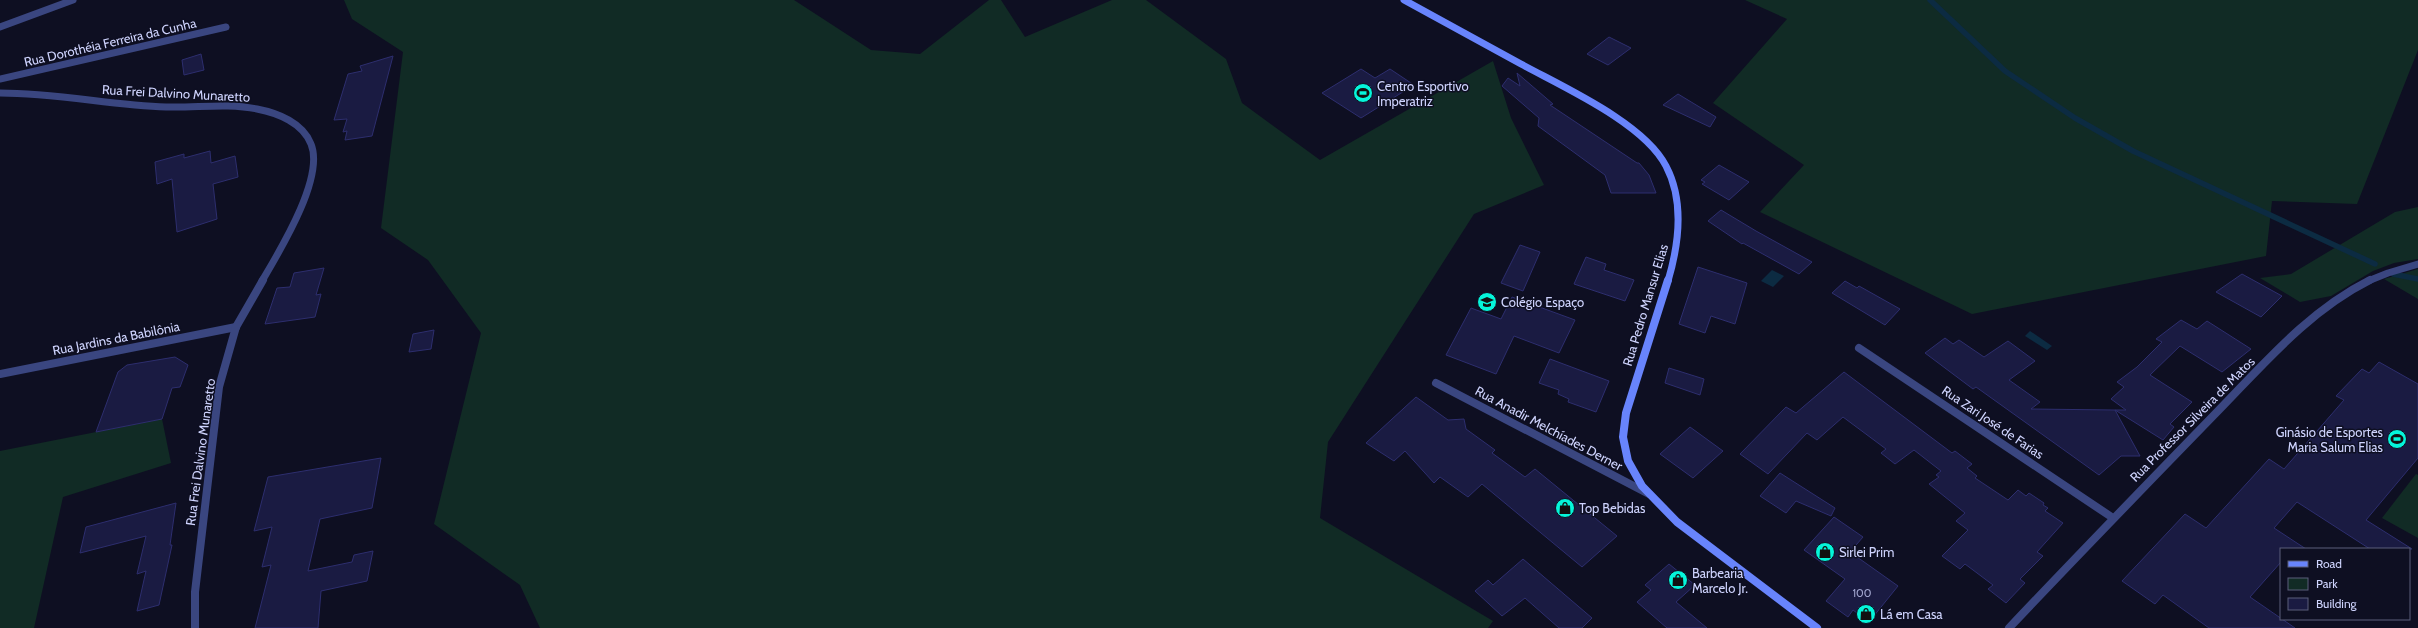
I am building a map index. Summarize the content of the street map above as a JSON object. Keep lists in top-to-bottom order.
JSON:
{
  "streets": {
    "main road": ["Rua Pedro Mansur Elias"],
    "street": [
      "Rua Dorothéia Ferreira da Cunha",
      "Rua Frei Dalvino Munaretto",
      "Rua Jardins da Babilônia",
      "Rua Professor Silveira de Matos",
      "Rua Zari José de Farias",
      "Rua Anadir Melchíades Derner"
    ]
  },
  "crossings": [
    ["Rua Frei Dalvino Munaretto", "Rua Jardins da Babilônia"],
    ["Rua Pedro Mansur Elias", "Rua Anadir Melchíades Derner"],
    ["Rua Professor Silveira de Matos", "Rua Zari José de Farias"]
  ],
  "places": {
    "sports": ["Centro Esportivo Imperatriz", "Ginásio de Esportes Maria Salum Elias"],
    "school or university": ["Colégio Espaço"],
    "shop": [
      "Top Bebidas",
      "Sirlei Prim",
      "Barbearia Marcelo Jr.",
      "Lá em Casa"
    ]
  },
  "house_numbers": ["100"],
  "legend": ["Road", "Park", "Building"]
}
